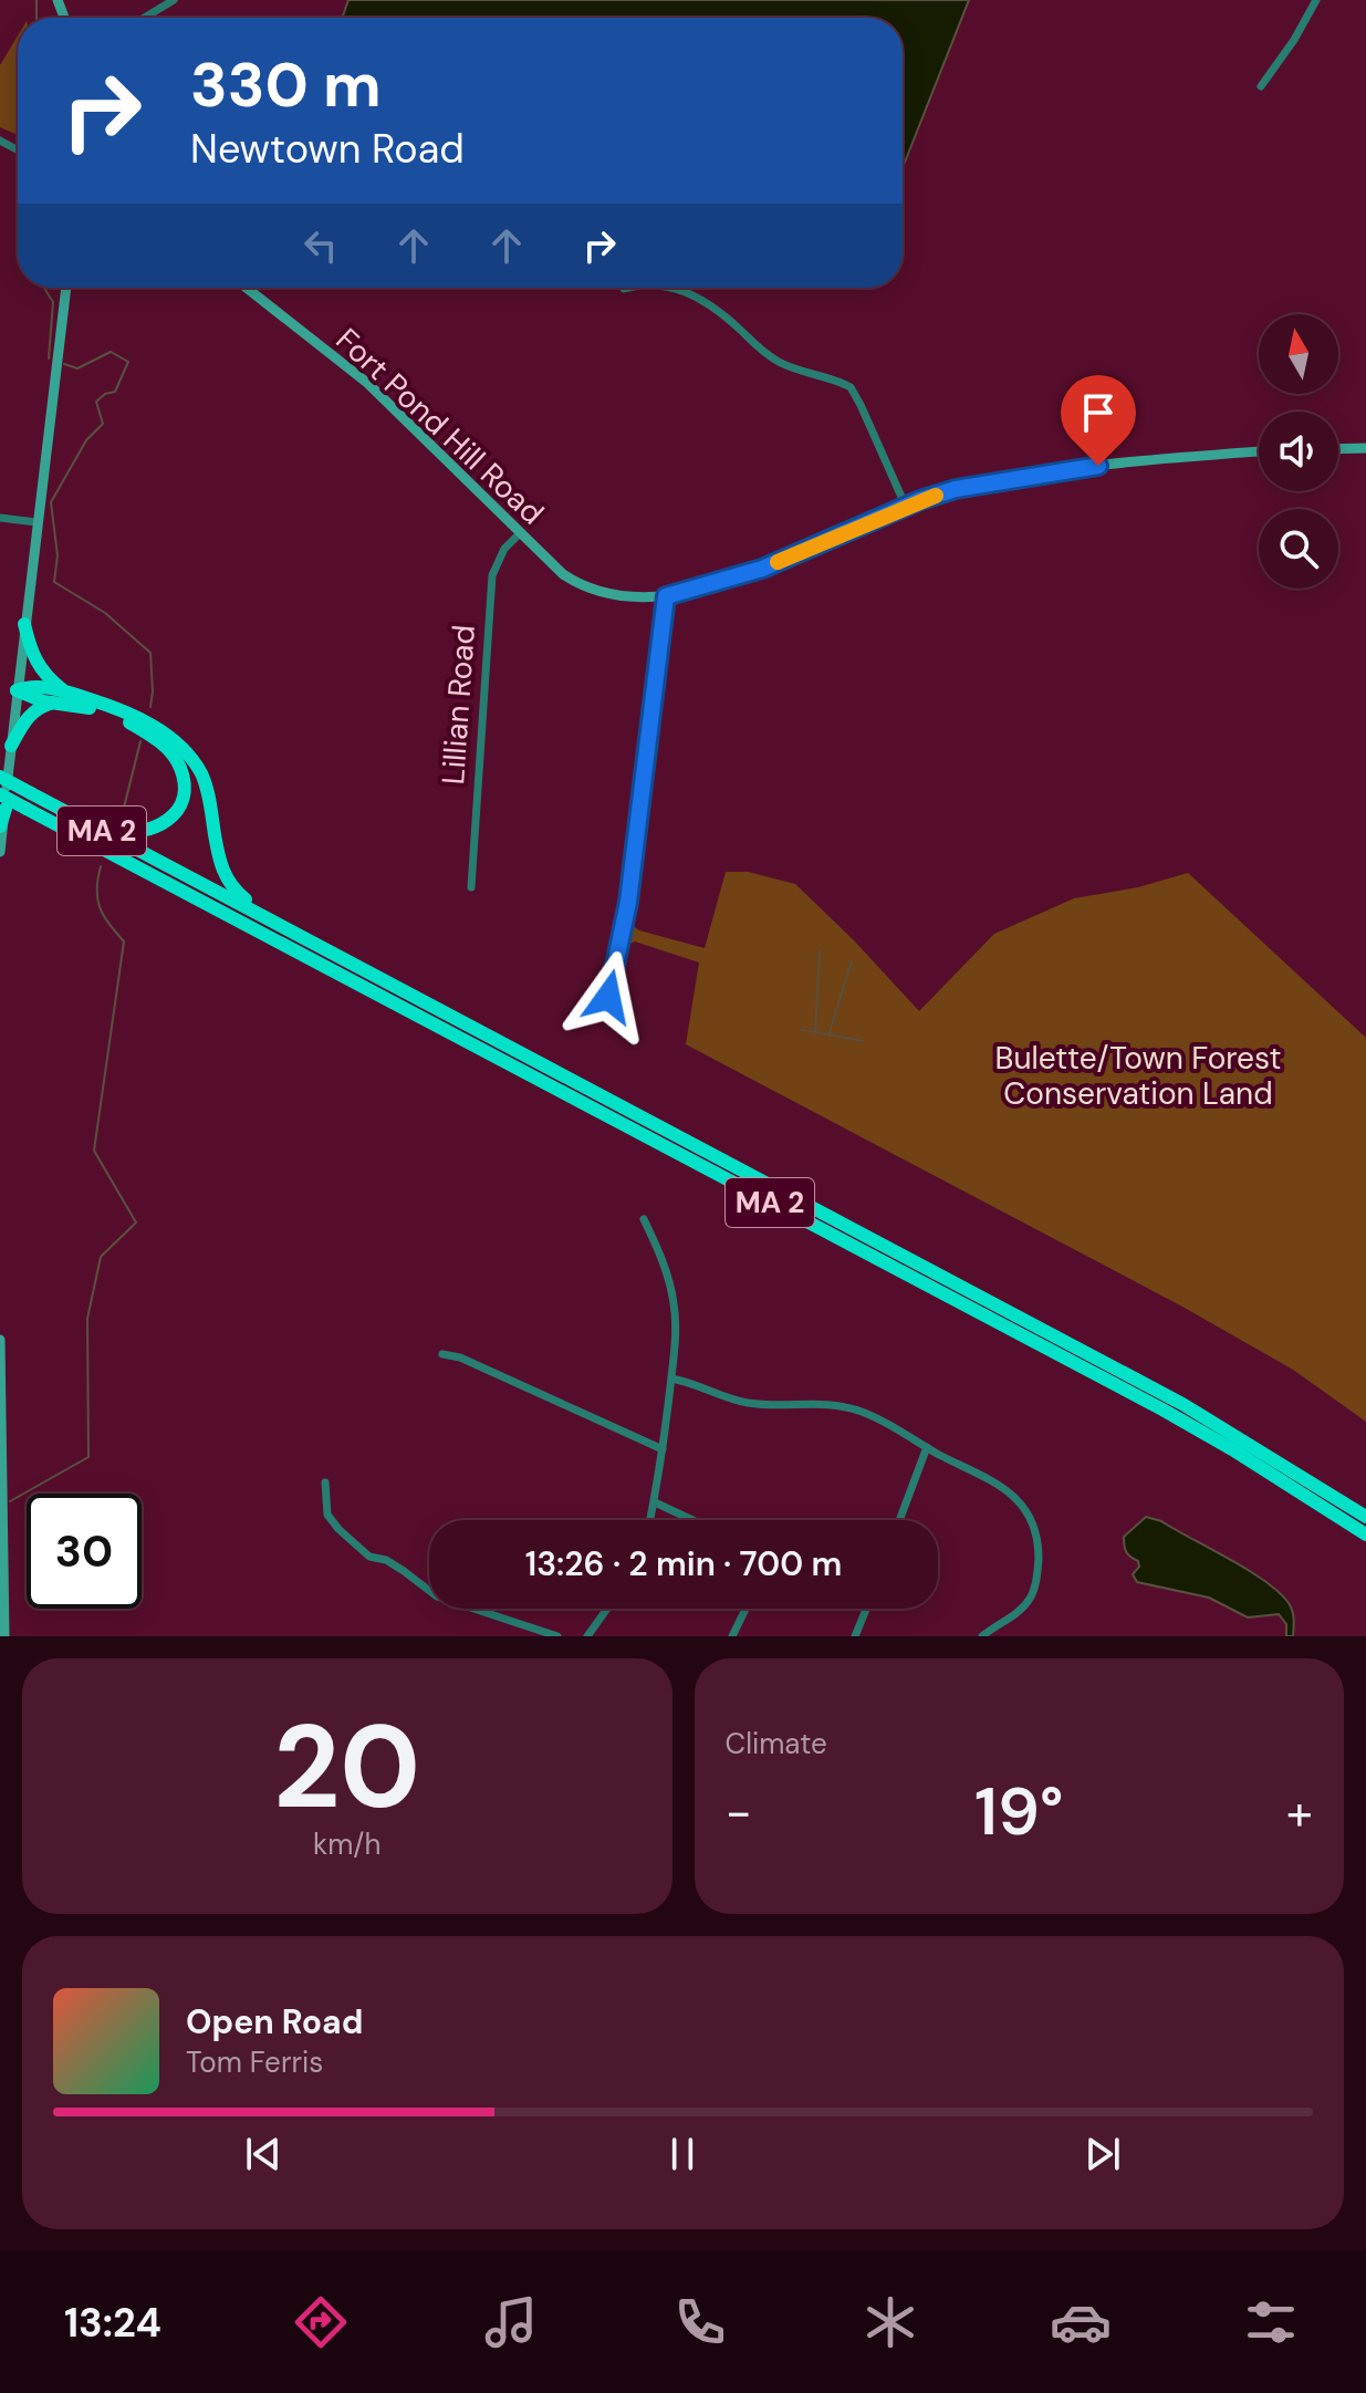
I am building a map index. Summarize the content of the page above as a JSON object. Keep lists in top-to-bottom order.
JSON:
{
  "streets": {
    "highway": ["MA 2"],
    "street": ["Fort Pond Hill Road", "Lillian Road"]
  },
  "crossings": [
    ["Fort Pond Hill Road", "Lillian Road"]
  ],
  "parks": ["Bulette/Town Forest Conservation Land"],
  "north": "top",
  "page": {
    "turn": ["330 m", "Newtown Road"],
    "limit": "30",
    "trip": "13:26 · 2 min · 700 m",
    "tile": [
      ["20", "km/h"],
      "Climate"
    ],
    "heat": ["−", "19°", "+"],
    "song": ["Open Road", "Tom Ferris"],
    "tabs": "13:24"
  }
}
